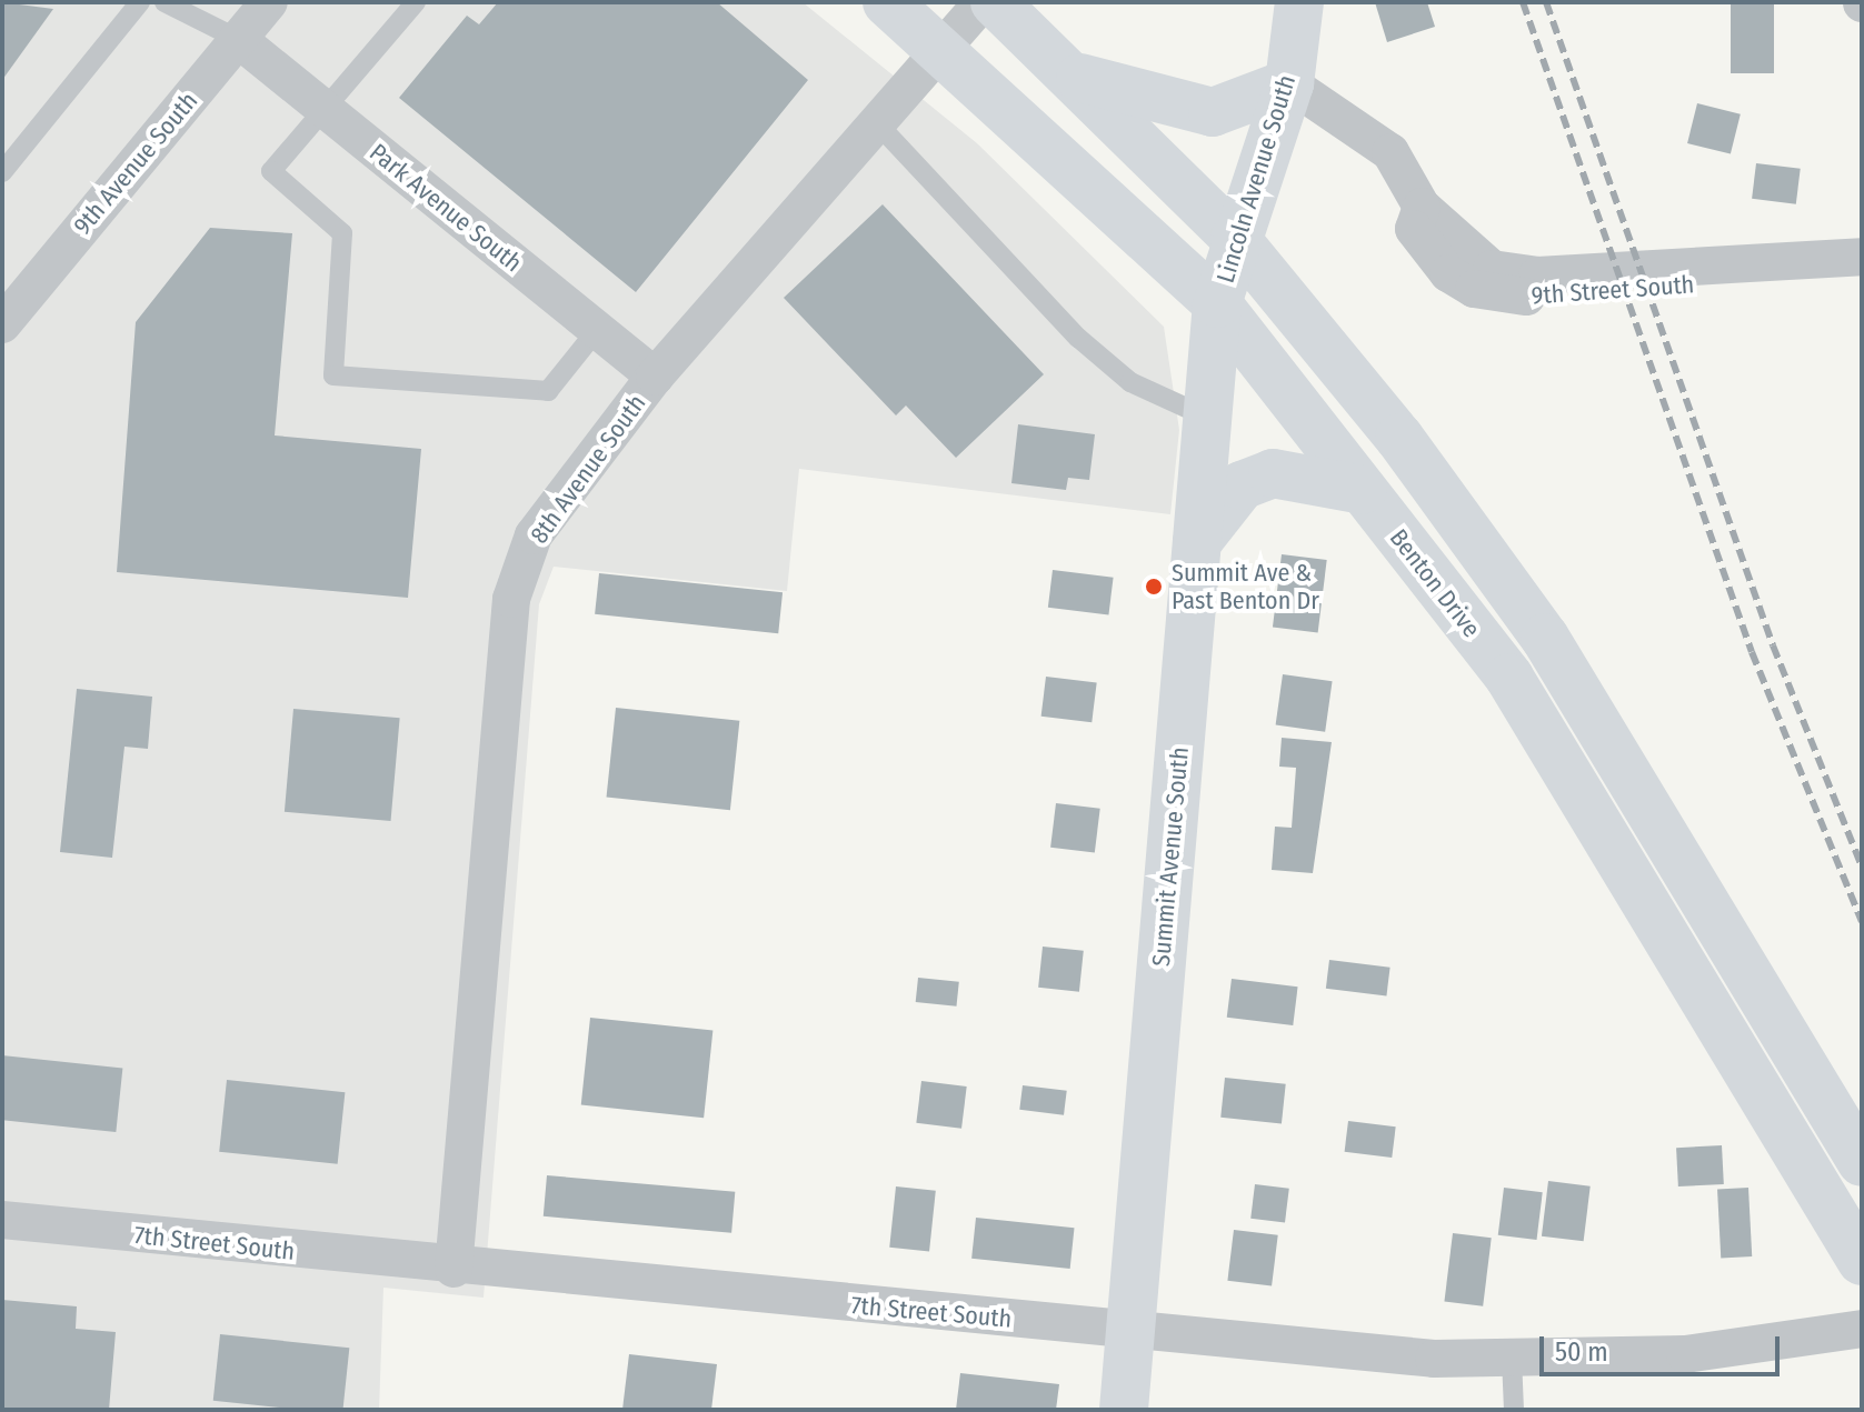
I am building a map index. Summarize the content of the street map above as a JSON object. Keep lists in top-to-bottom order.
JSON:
{
  "streets": {
    "main road": ["Lincoln Avenue South", "Benton Drive", "Summit Avenue South"],
    "street": [
      "9th Avenue South",
      "Park Avenue South",
      "9th Street South",
      "8th Avenue South",
      "7th Street South"
    ]
  },
  "crossings": [
    ["9th Avenue South", "Park Avenue South"],
    ["Lincoln Avenue South", "9th Street South"],
    ["Lincoln Avenue South", "Benton Drive"],
    ["Lincoln Avenue South", "Summit Avenue South"],
    ["Park Avenue South", "8th Avenue South"],
    ["8th Avenue South", "Benton Drive"],
    ["8th Avenue South", "7th Street South"],
    ["Benton Drive", "Summit Avenue South"],
    ["Summit Avenue South", "7th Street South"]
  ],
  "places": ["Summit Ave & Past Benton Dr"],
  "scale_bar": "50 m"
}
